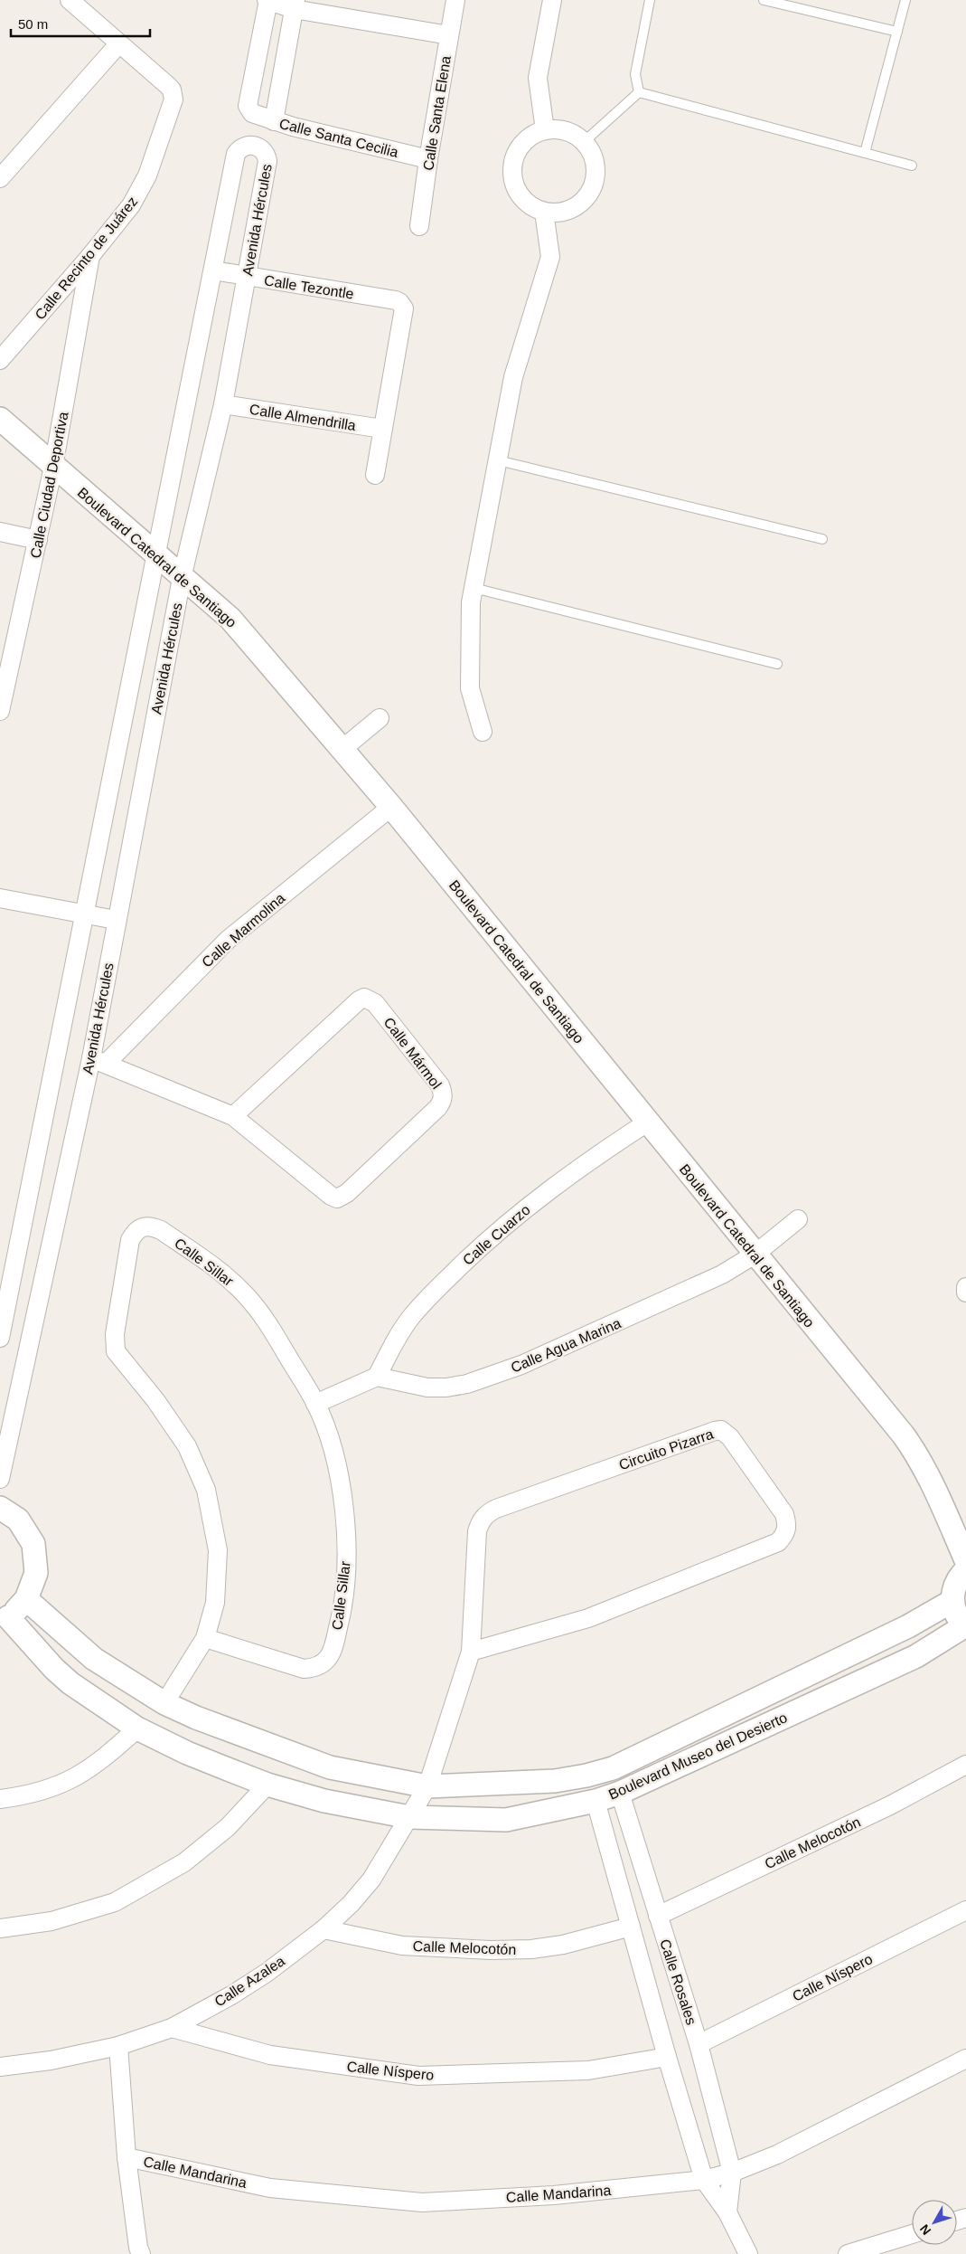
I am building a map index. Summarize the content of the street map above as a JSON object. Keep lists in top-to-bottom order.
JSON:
{
  "streets": {
    "street": [
      "Calle Santa Elena",
      "Calle Santa Cecilia",
      "Avenida Hércules",
      "Calle Recinto de Juárez",
      "Calle Tezontle",
      "Calle Almendrilla",
      "Calle Ciudad Deportiva",
      "Boulevard Catedral de Santiago",
      "Calle Marmolina",
      "Calle Mármol",
      "Calle Cuarzo",
      "Calle Sillar",
      "Calle Agua Marina",
      "Circuito Pizarra",
      "Boulevard Museo del Desierto",
      "Calle Melocotón",
      "Calle Níspero",
      "Calle Azalea",
      "Calle Rosales",
      "Calle Mandarina"
    ]
  },
  "crossings": [
    ["Calle Santa Elena", "Calle Santa Cecilia"],
    ["Avenida Hércules", "Calle Tezontle"],
    ["Avenida Hércules", "Calle Almendrilla"],
    ["Avenida Hércules", "Boulevard Catedral de Santiago"],
    ["Avenida Hércules", "Calle Marmolina"],
    ["Avenida Hércules", "Calle Mármol"],
    ["Calle Recinto de Juárez", "Calle Ciudad Deportiva"],
    ["Calle Tezontle", "Calle Almendrilla"],
    ["Calle Ciudad Deportiva", "Boulevard Catedral de Santiago"],
    ["Boulevard Catedral de Santiago", "Calle Marmolina"],
    ["Boulevard Catedral de Santiago", "Calle Cuarzo"],
    ["Boulevard Catedral de Santiago", "Calle Agua Marina"],
    ["Calle Marmolina", "Calle Mármol"],
    ["Calle Cuarzo", "Calle Agua Marina"],
    ["Calle Sillar", "Boulevard Museo del Desierto"],
    ["Circuito Pizarra", "Boulevard Museo del Desierto"],
    ["Circuito Pizarra", "Calle Azalea"],
    ["Boulevard Museo del Desierto", "Calle Azalea"],
    ["Boulevard Museo del Desierto", "Calle Rosales"],
    ["Calle Melocotón", "Calle Azalea"],
    ["Calle Melocotón", "Calle Rosales"],
    ["Calle Níspero", "Calle Azalea"],
    ["Calle Níspero", "Calle Rosales"],
    ["Calle Rosales", "Calle Mandarina"]
  ],
  "scale_bar": "50 m",
  "north": "bottom left"
}
